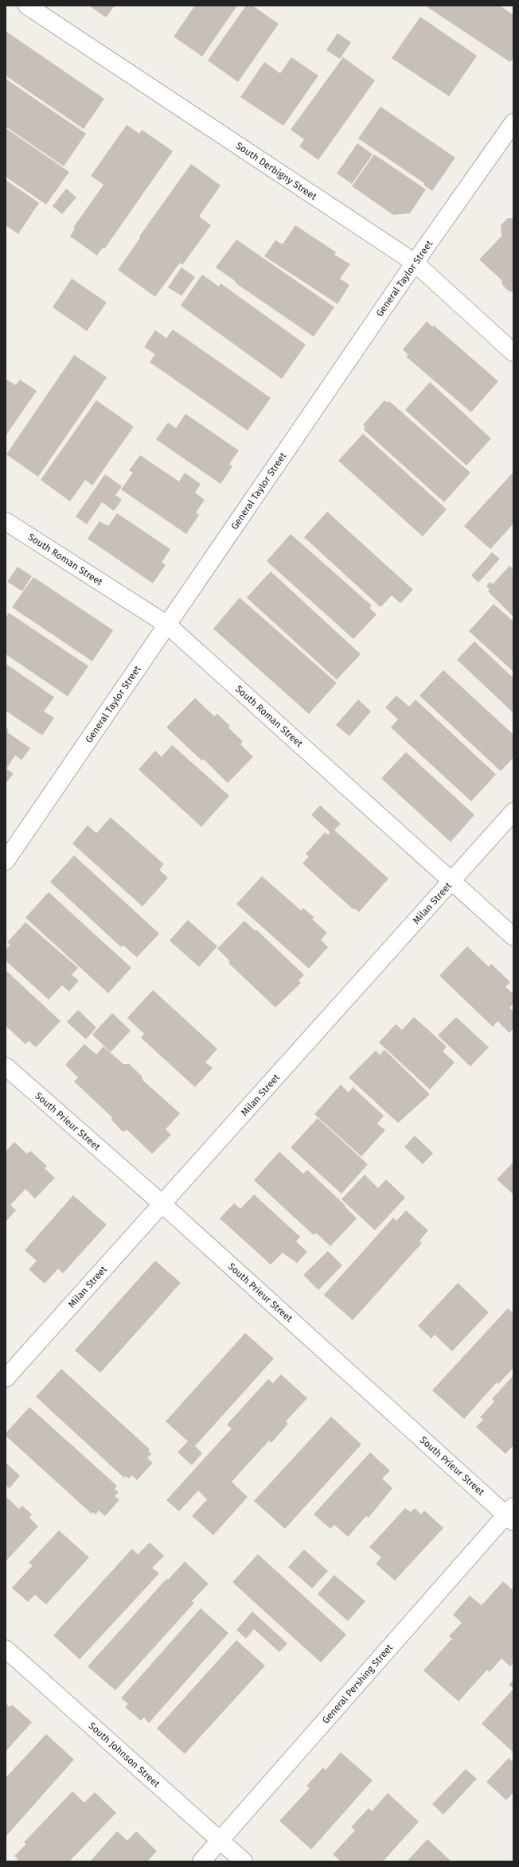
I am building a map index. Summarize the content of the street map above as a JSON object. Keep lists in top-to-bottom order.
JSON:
{
  "streets": {
    "street": [
      "South Derbigny Street",
      "General Taylor Street",
      "South Roman Street",
      "Milan Street",
      "South Prieur Street",
      "General Pershing Street",
      "South Johnson Street"
    ]
  },
  "crossings": [
    ["South Derbigny Street", "General Taylor Street"],
    ["General Taylor Street", "South Roman Street"],
    ["South Roman Street", "Milan Street"],
    ["Milan Street", "South Prieur Street"],
    ["South Prieur Street", "General Pershing Street"],
    ["General Pershing Street", "South Johnson Street"]
  ]
}
